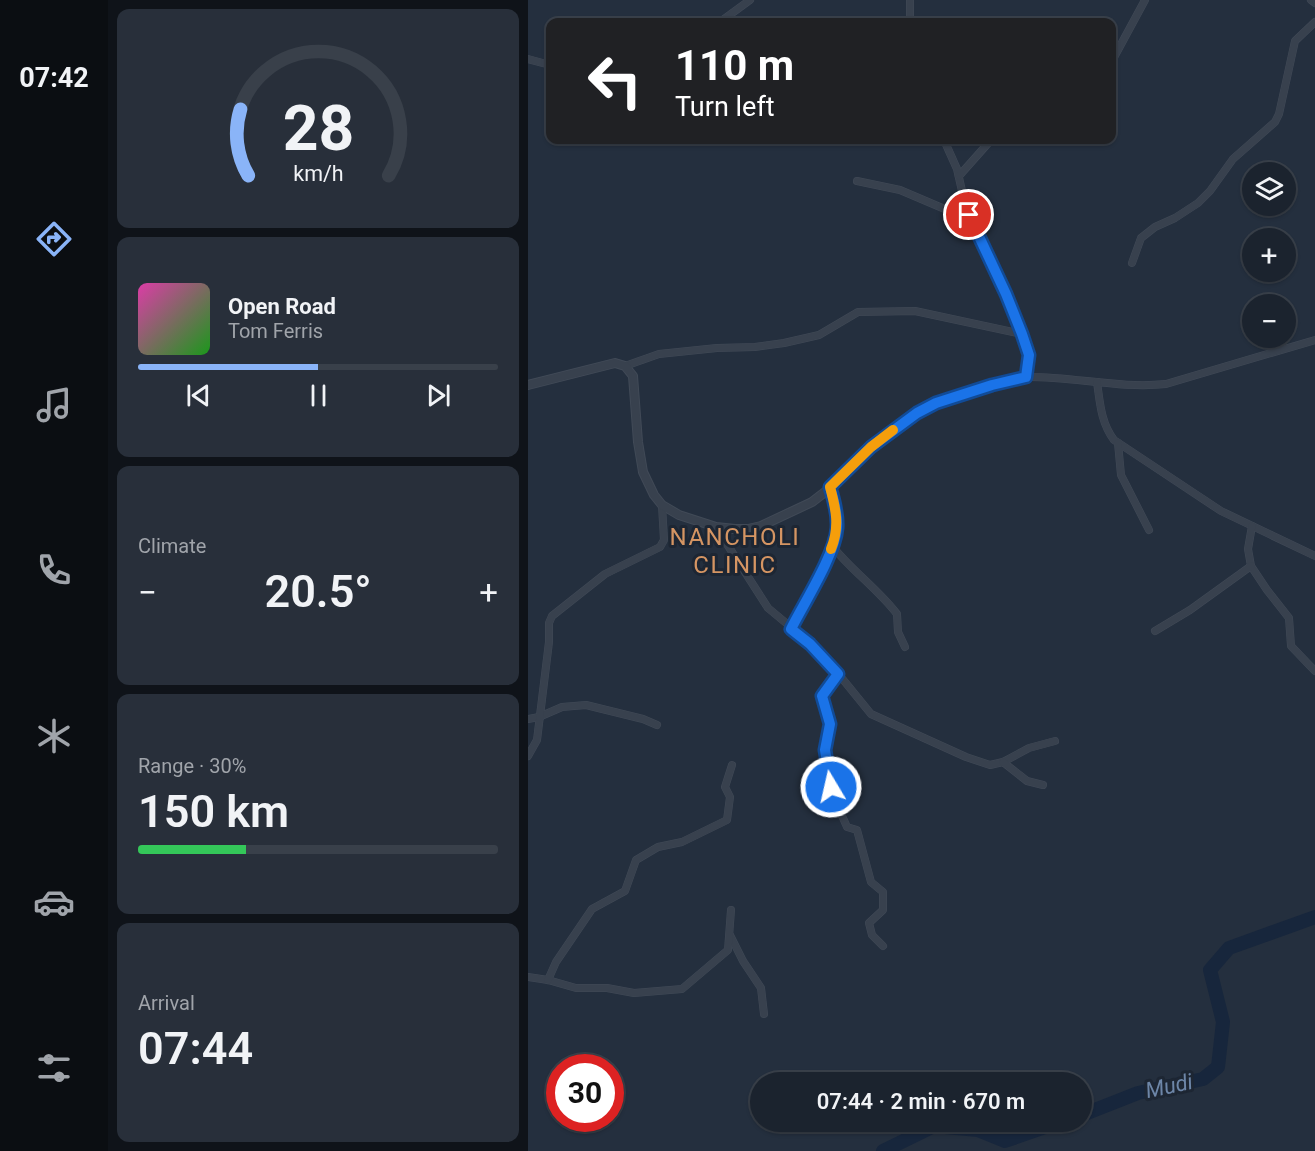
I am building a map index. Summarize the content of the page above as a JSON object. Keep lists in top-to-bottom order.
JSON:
{
  "districts": ["NANCHOLI CLINIC"],
  "water": ["Mudi"],
  "page": {
    "tabs": "07:42",
    "turn": ["110 m", "Turn left"],
    "map_buttons": ["+", "−"],
    "song": ["Open Road", "Tom Ferris"],
    "tile": [
      "Climate",
      ["Range · 30%", "150 km"],
      ["Arrival", "07:44"]
    ],
    "heat": ["−", "20.5°", "+"],
    "limit": "30",
    "trip": "07:44 · 2 min · 670 m",
    "gauge": ["28", "km/h"]
  }
}
